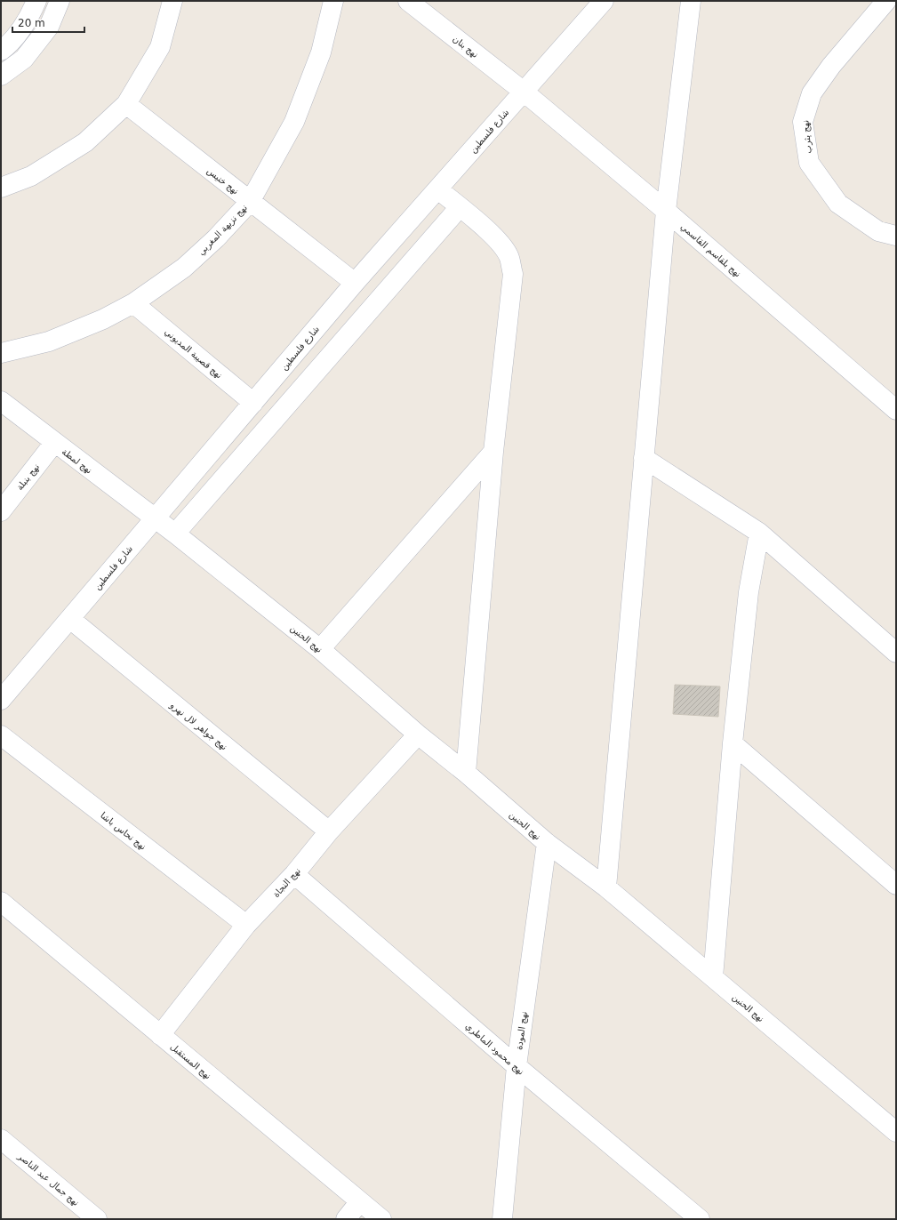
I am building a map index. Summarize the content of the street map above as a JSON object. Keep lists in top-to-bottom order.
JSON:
{
  "streets": {
    "street": [
      "نهج بنان",
      "شارع فلسطين",
      "نهج يثرب",
      "نهج خنيس",
      "نهج نزيهة المغربي",
      "نهج بلقاسم القاسمي",
      "نهج قصيبة المديوني",
      "نهج لمطة",
      "نهج بنبلة",
      "نهج الحنين",
      "نهج جواهر لال نهرو",
      "نهج نحاس باشا",
      "نهج النجاة",
      "نهج المودة",
      "نهج محمود الماطري",
      "نهج المستقبل",
      "نهج جمال عبد الناصر"
    ]
  },
  "crossings": [
    ["نهج بنان", "شارع فلسطين"],
    ["نهج بنان", "نهج بلقاسم القاسمي"],
    ["شارع فلسطين", "نهج خنيس"],
    ["شارع فلسطين", "نهج بلقاسم القاسمي"],
    ["شارع فلسطين", "نهج قصيبة المديوني"],
    ["شارع فلسطين", "نهج لمطة"],
    ["شارع فلسطين", "نهج الحنين"],
    ["شارع فلسطين", "نهج جواهر لال نهرو"],
    ["نهج خنيس", "نهج نزيهة المغربي"],
    ["نهج نزيهة المغربي", "نهج قصيبة المديوني"],
    ["نهج لمطة", "نهج بنبلة"],
    ["نهج لمطة", "نهج الحنين"],
    ["نهج الحنين", "نهج النجاة"],
    ["نهج الحنين", "نهج المودة"],
    ["نهج جواهر لال نهرو", "نهج النجاة"],
    ["نهج نحاس باشا", "نهج النجاة"],
    ["نهج النجاة", "نهج محمود الماطري"],
    ["نهج النجاة", "نهج المستقبل"],
    ["نهج المودة", "نهج محمود الماطري"]
  ],
  "scale_bar": "20 m"
}
